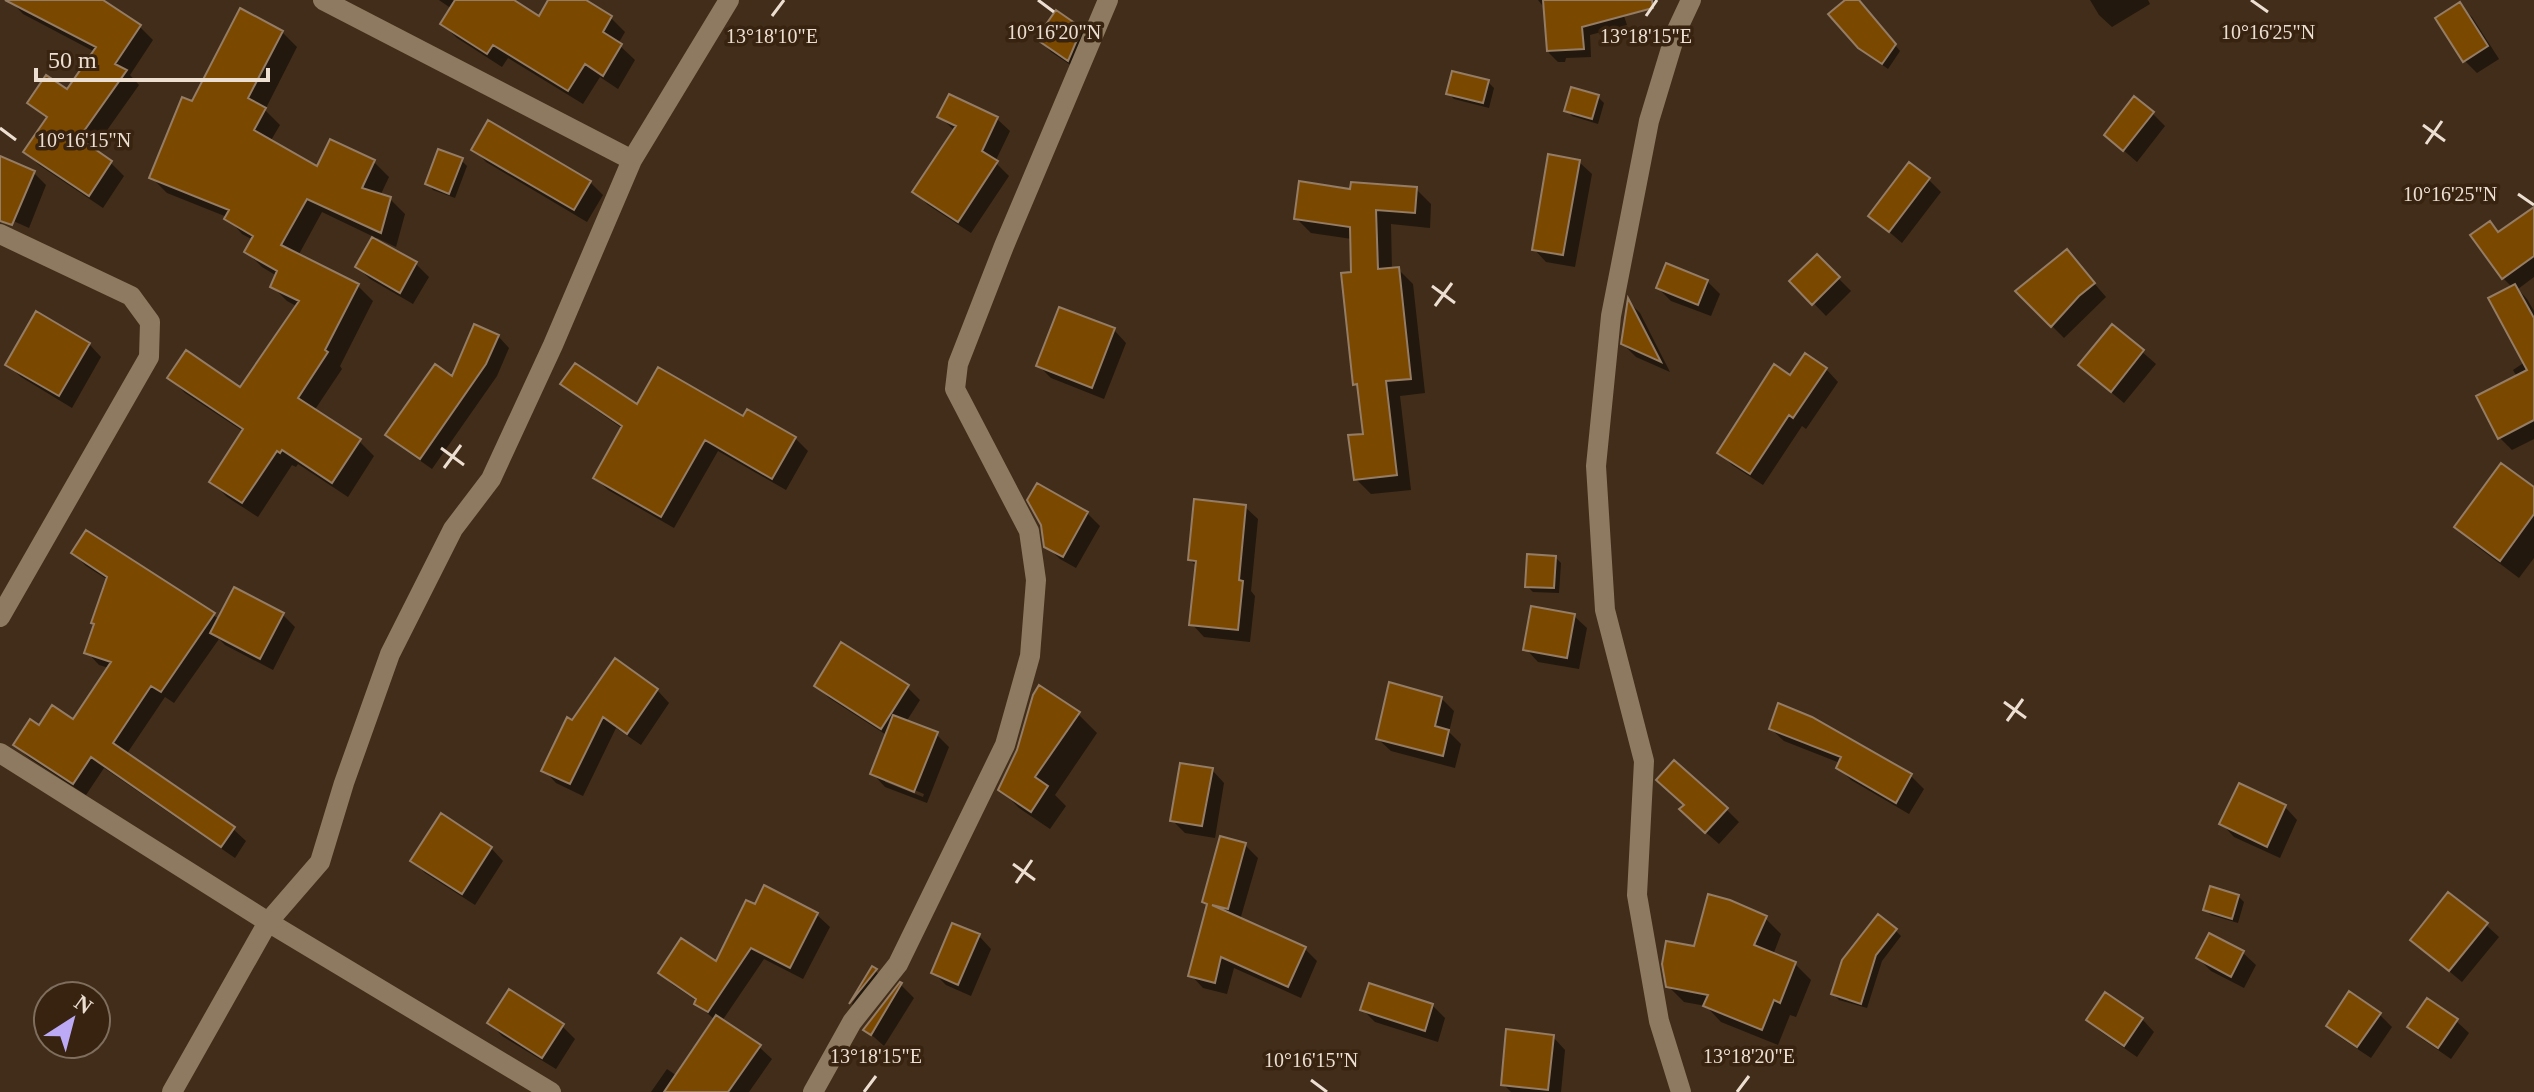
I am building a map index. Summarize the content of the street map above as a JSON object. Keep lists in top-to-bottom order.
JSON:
{
  "scale_bar": "50 m",
  "north": "top right",
  "coordinates": [
    "10°16'20\"N",
    "10°16'25\"N",
    "13°18'10\"E",
    "13°18'15\"E",
    "10°16'15\"N",
    "13°18'20\"E"
  ]
}
